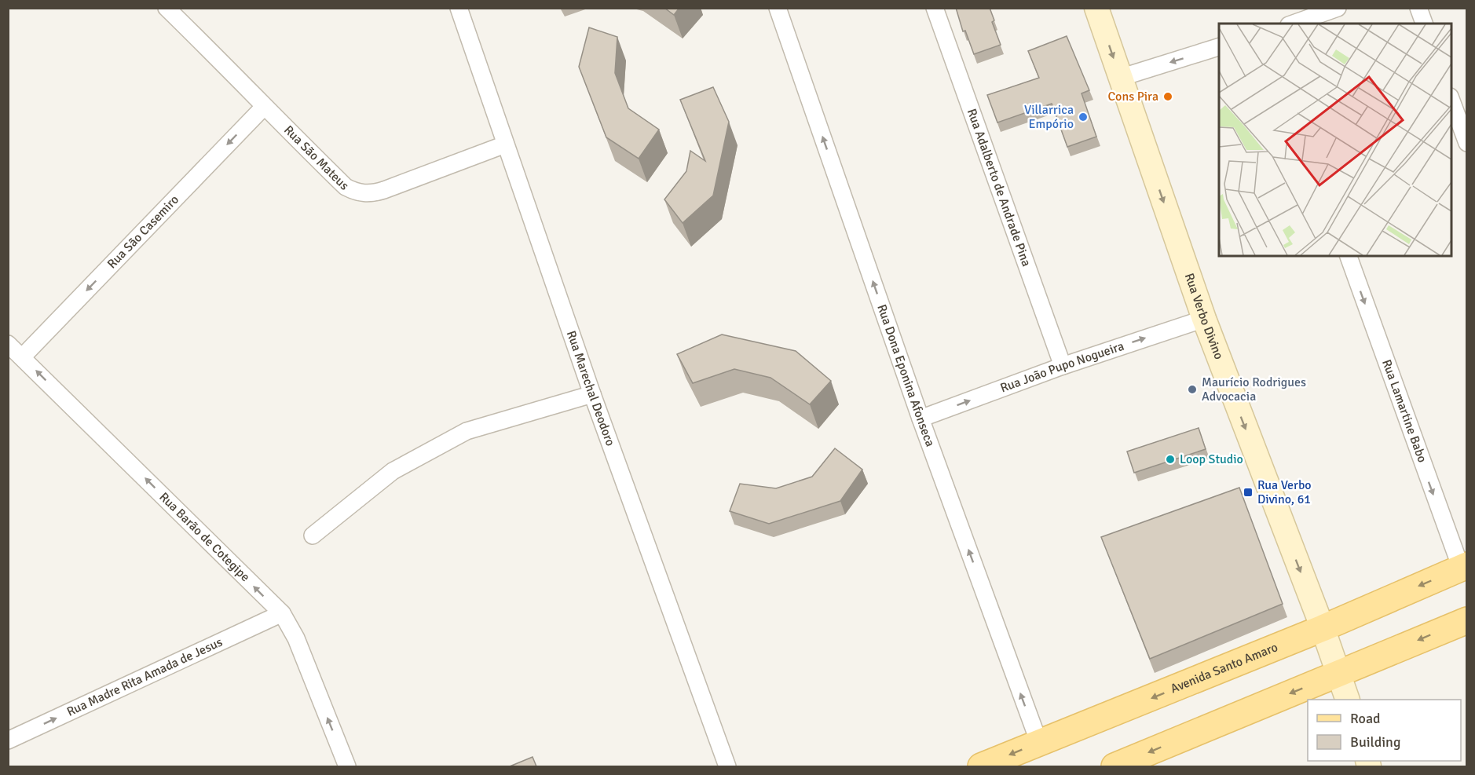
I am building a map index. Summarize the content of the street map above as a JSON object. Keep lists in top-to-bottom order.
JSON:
{
  "streets": {
    "main road": ["Avenida Santo Amaro"],
    "street": [
      "Rua São Mateus",
      "Rua Adalberto de Andrade Pina",
      "Rua São Casemiro",
      "Rua Verbo Divino",
      "Rua João Pupo Nogueira",
      "Rua Dona Eponina Afonseca",
      "Rua Marechal Deodoro",
      "Rua Lamartine Babo",
      "Rua Barão de Cotegipe",
      "Rua Madre Rita Amada de Jesus"
    ]
  },
  "crossings": [
    ["Rua São Mateus", "Rua São Casemiro"],
    ["Rua São Mateus", "Rua Marechal Deodoro"],
    ["Rua Adalberto de Andrade Pina", "Rua João Pupo Nogueira"],
    ["Rua São Casemiro", "Rua Barão de Cotegipe"],
    ["Rua Verbo Divino", "Rua João Pupo Nogueira"],
    ["Rua Verbo Divino", "Avenida Santo Amaro"],
    ["Rua João Pupo Nogueira", "Rua Dona Eponina Afonseca"],
    ["Rua Dona Eponina Afonseca", "Avenida Santo Amaro"],
    ["Rua Lamartine Babo", "Avenida Santo Amaro"],
    ["Rua Barão de Cotegipe", "Rua Madre Rita Amada de Jesus"]
  ],
  "one_way": [
    "Rua São Casemiro",
    "Rua Verbo Divino",
    "Rua João Pupo Nogueira",
    "Rua Dona Eponina Afonseca",
    "Rua Lamartine Babo",
    "Rua Barão de Cotegipe",
    "Rua Madre Rita Amada de Jesus"
  ],
  "places": {
    "other": [
      "Cons Pira",
      "Villarrica Empório",
      "Maurício Rodrigues Advocacia",
      "Loop Studio"
    ],
    "transit": ["Rua Verbo Divino, 61"]
  },
  "legend": ["Road", "Building"]
}
